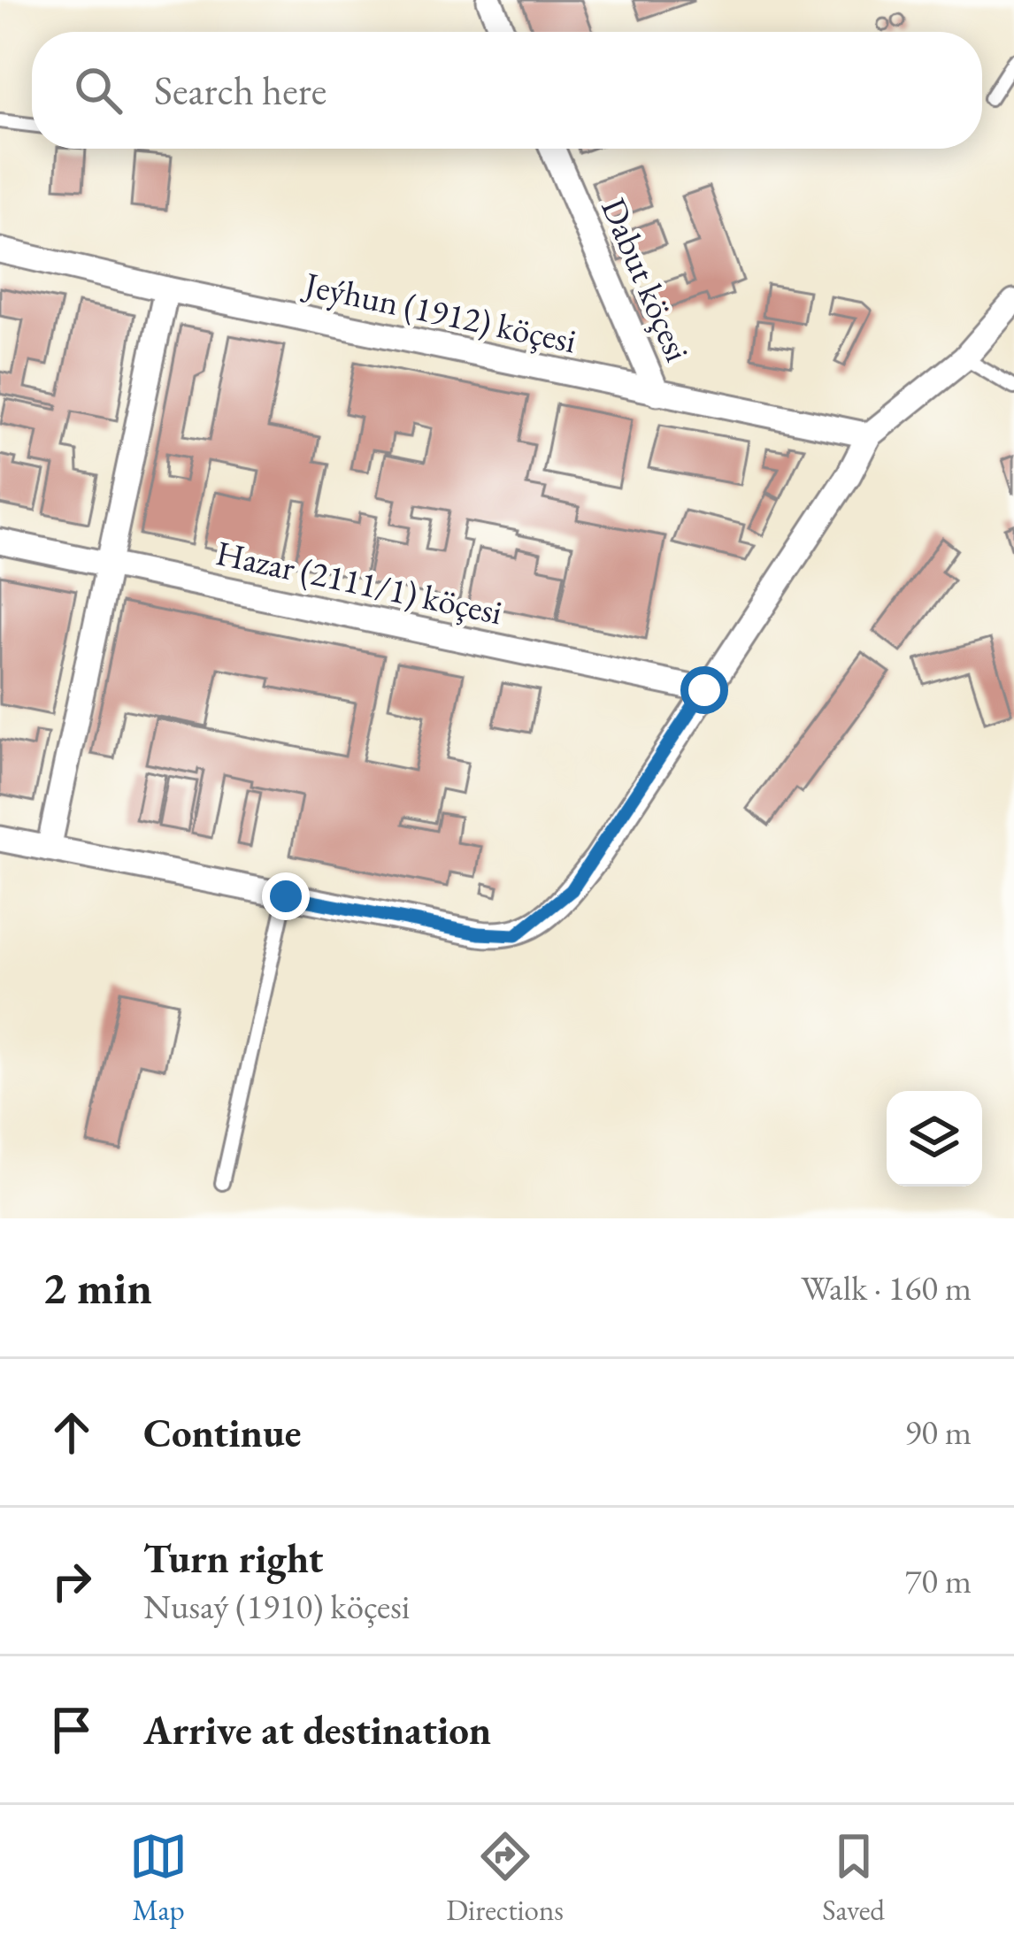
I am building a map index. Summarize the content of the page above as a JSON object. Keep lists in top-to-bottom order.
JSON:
{
  "streets": {
    "street": ["Dabut köçesi", "Jeýhun (1912) köçesi", "Hazar (2111/1) köçesi"]
  },
  "crossings": [
    ["Dabut köçesi", "Jeýhun (1912) köçesi"]
  ],
  "page": {
    "search": "Search here",
    "heading": ["2 min", "Walk · 160 m"],
    "list": [
      ["Continue", "90 m"],
      ["Turn right", "Nusaý (1910) köçesi", "70 m"],
      "Arrive at destination"
    ],
    "nav": ["Map", "Directions", "Saved"]
  }
}
